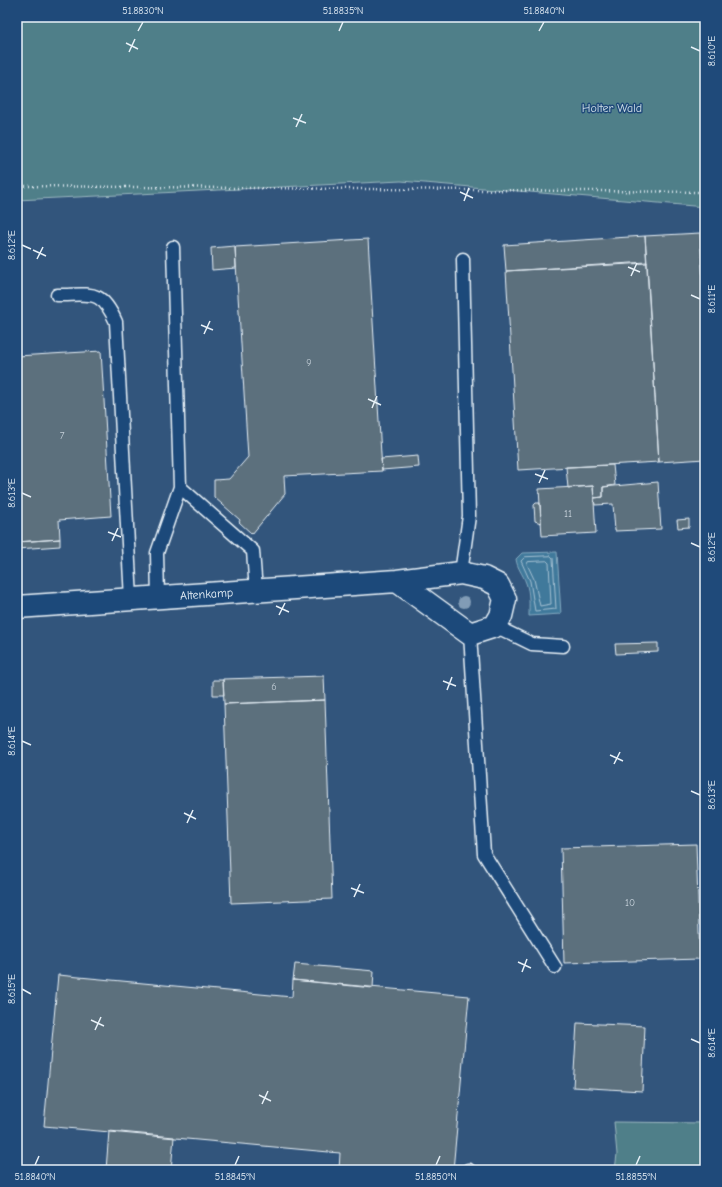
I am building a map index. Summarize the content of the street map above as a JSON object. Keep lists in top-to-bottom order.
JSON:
{
  "streets": {
    "street": ["Altenkamp"]
  },
  "parks": ["Holter Wald"],
  "house_numbers": [
    "9",
    "7",
    "11",
    "6",
    "10"
  ],
  "coordinates": [
    "51.8830°N",
    "51.8835°N",
    "51.8840°N",
    "8.610°E",
    "8.612°E",
    "8.611°E",
    "8.613°E",
    "8.614°E",
    "8.615°E",
    "51.8845°N",
    "51.8850°N",
    "51.8855°N"
  ]
}
